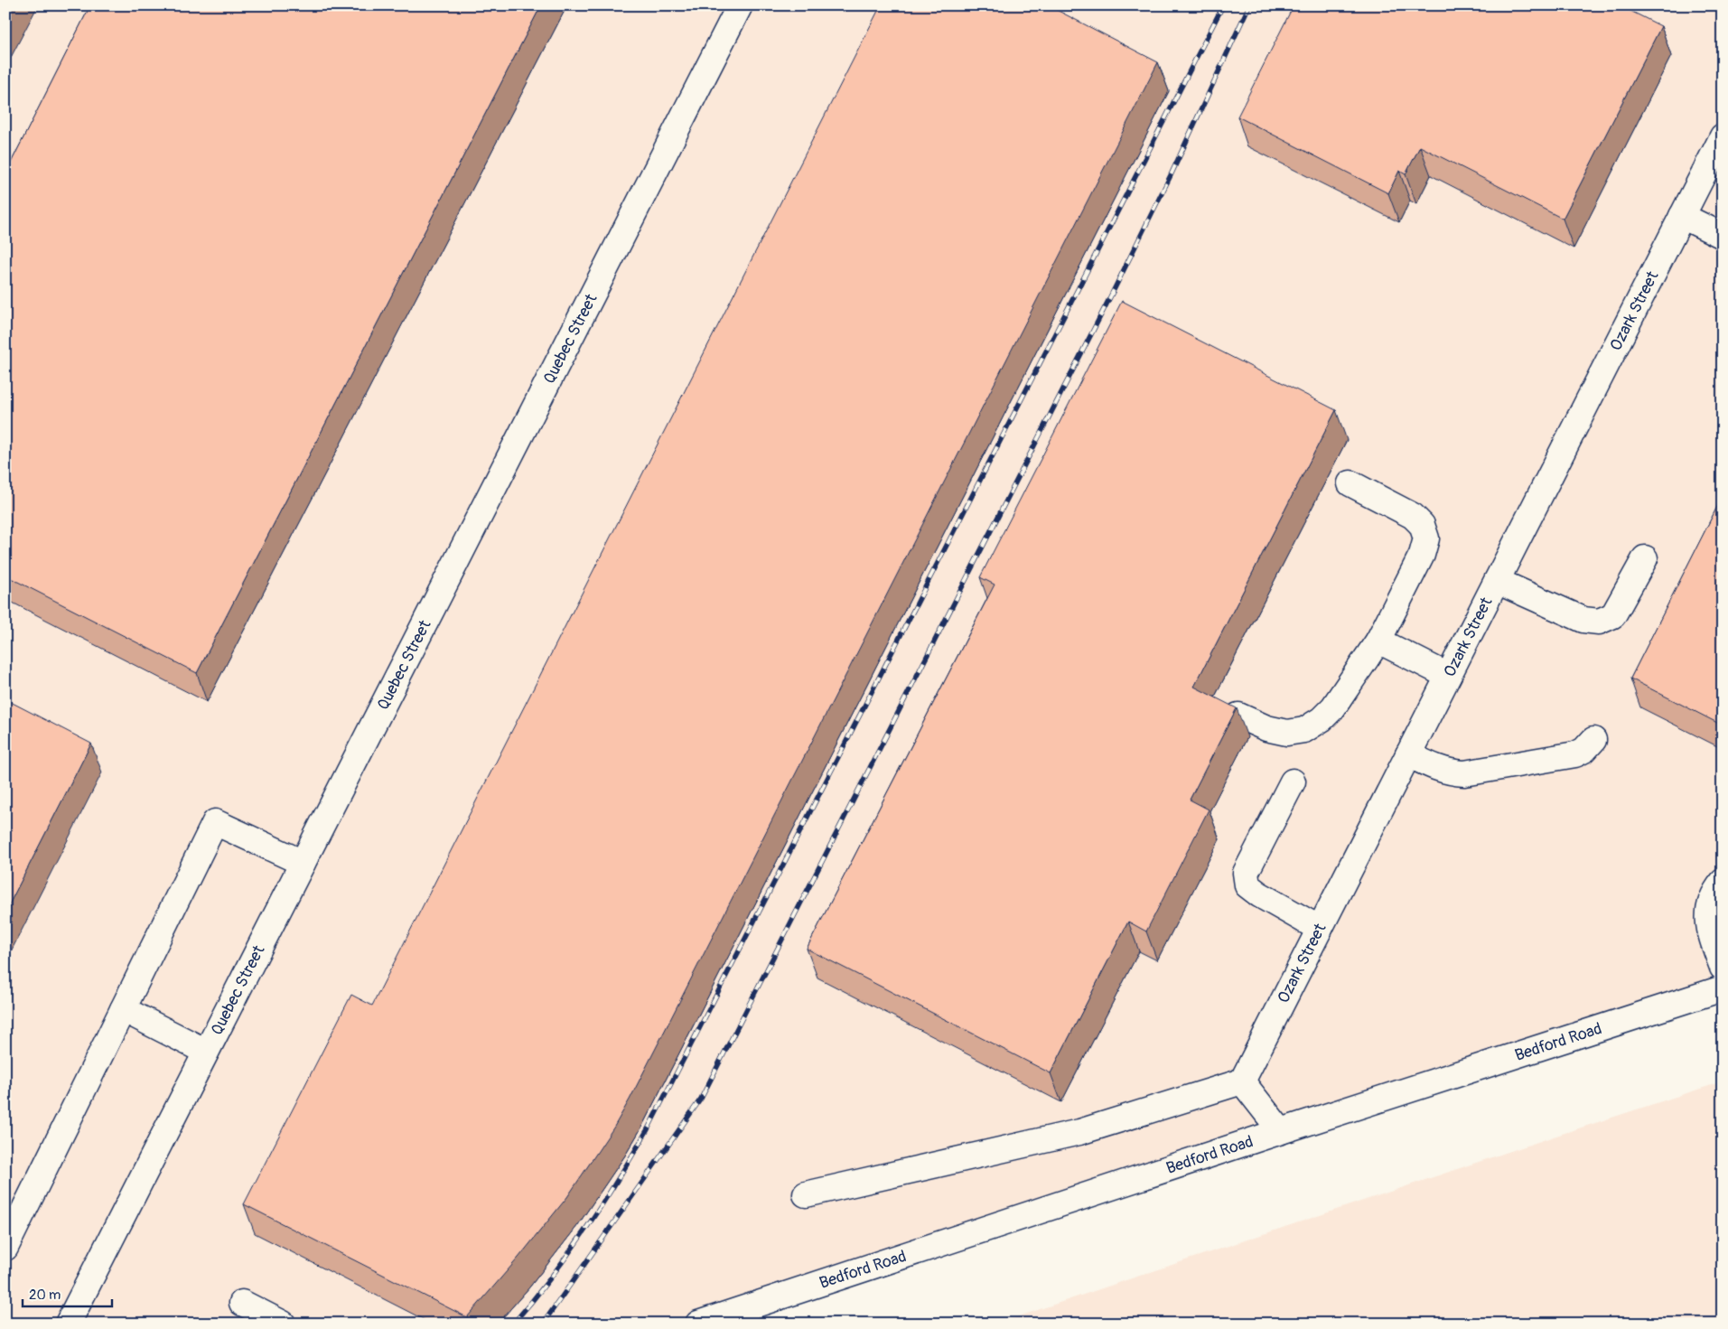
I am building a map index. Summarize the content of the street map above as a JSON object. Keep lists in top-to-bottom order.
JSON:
{
  "streets": {
    "street": ["Ozark Street", "Quebec Street", "Bedford Road"]
  },
  "scale_bar": "20 m"
}
